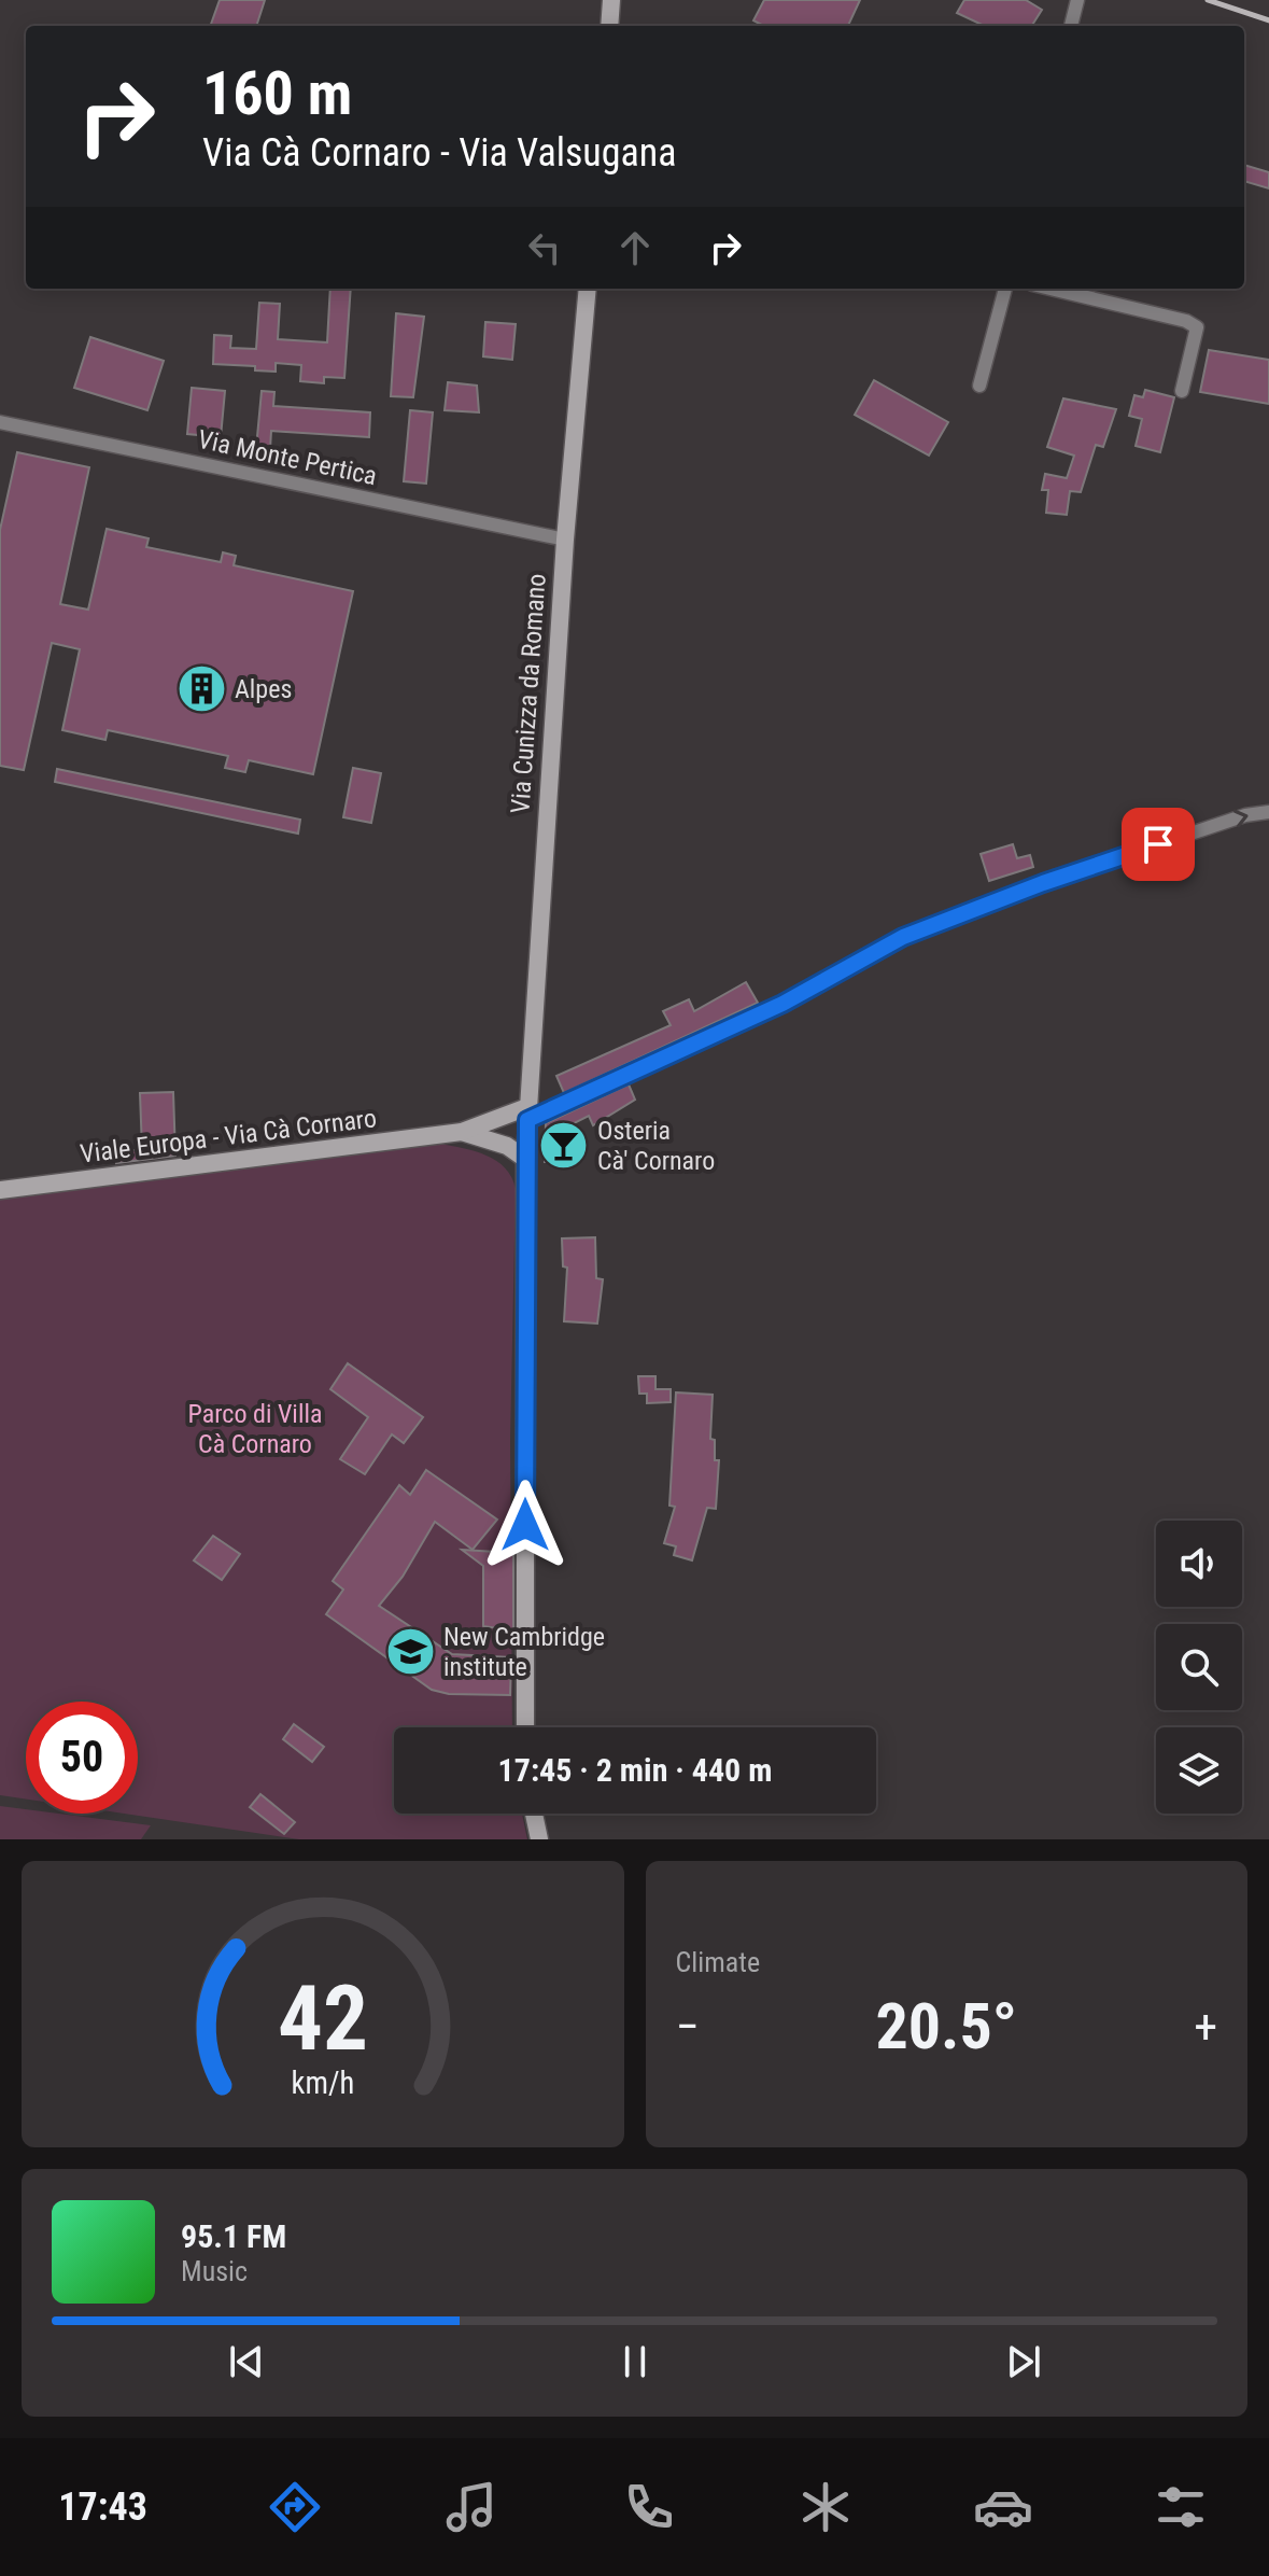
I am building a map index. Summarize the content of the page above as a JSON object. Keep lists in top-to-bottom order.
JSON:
{
  "streets": {
    "main road": ["Via Cunizza da Romano", "Viale Europa - Via Cà Cornaro"],
    "street": ["Via Monte Pertica"]
  },
  "crossings": [
    ["Via Monte Pertica", "Via Cunizza da Romano"]
  ],
  "parks": ["Parco di Villa Cà Cornaro"],
  "places": {
    "building": ["Alpes"],
    "bar": ["Osteria Cà' Cornaro"],
    "school or university": ["New Cambridge institute"]
  },
  "page": {
    "turn": ["160 m", "Via Cà Cornaro - Via Valsugana"],
    "limit": "50",
    "trip": "17:45 · 2 min · 440 m",
    "tile": "Climate",
    "heat": ["−", "20.5°", "+"],
    "song": ["95.1 FM", "Music"],
    "tabs": "17:43",
    "gauge": ["42", "km/h"]
  }
}
